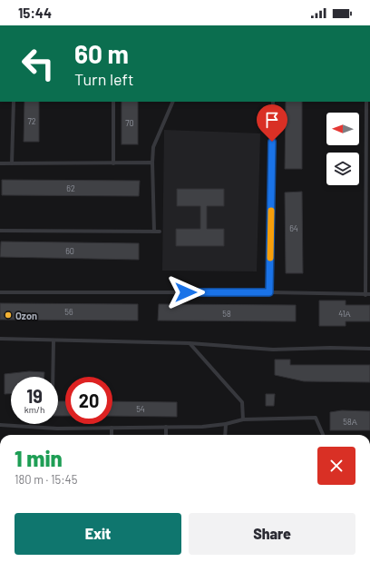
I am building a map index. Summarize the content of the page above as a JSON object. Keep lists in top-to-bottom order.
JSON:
{
  "places": ["Ozon"],
  "house_numbers": [
    "72",
    "70",
    "62",
    "64",
    "60",
    "56",
    "58",
    "41А",
    "54",
    "58А"
  ],
  "north": "left",
  "page": {
    "status": "15:44",
    "turn": ["60 m", "Turn left"],
    "speed": "19 km/h",
    "limit": "20",
    "heading": ["1 min", "180 m · 15:45"],
    "buttons": ["Exit", "Share"]
  }
}
